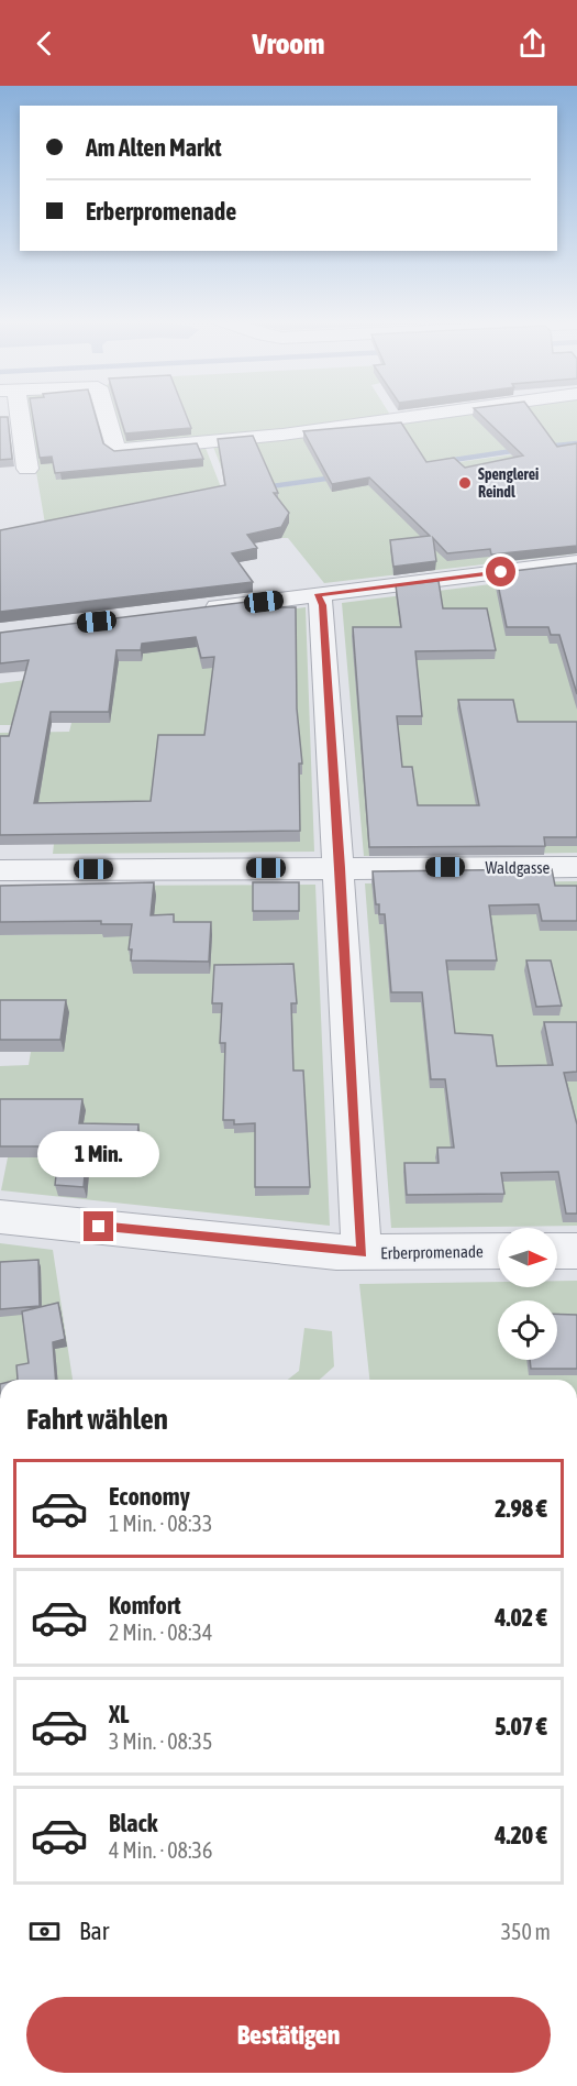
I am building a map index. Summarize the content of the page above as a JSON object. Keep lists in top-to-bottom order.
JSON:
{
  "streets": {
    "street": ["Waldgasse", "Erberpromenade"]
  },
  "places": ["Spenglerei Reindl"],
  "north": "right",
  "page": {
    "header": "Vroom",
    "banner": ["Am Alten Markt", "Erberpromenade"],
    "bubble": "1 Min.",
    "heading": "Fahrt wählen",
    "list": [
      {
        "name": "Economy",
        "note": "1 Min. · 08:33",
        "value": "2.98 €"
      },
      {
        "name": "Komfort",
        "note": "2 Min. · 08:34",
        "value": "4.02 €"
      },
      {
        "name": "XL",
        "note": "3 Min. · 08:35",
        "value": "5.07 €"
      },
      {
        "name": "Black",
        "note": "4 Min. · 08:36",
        "value": "4.20 €"
      }
    ],
    "pay": ["Bar", "350 m"],
    "buttons": "Bestätigen"
  }
}
